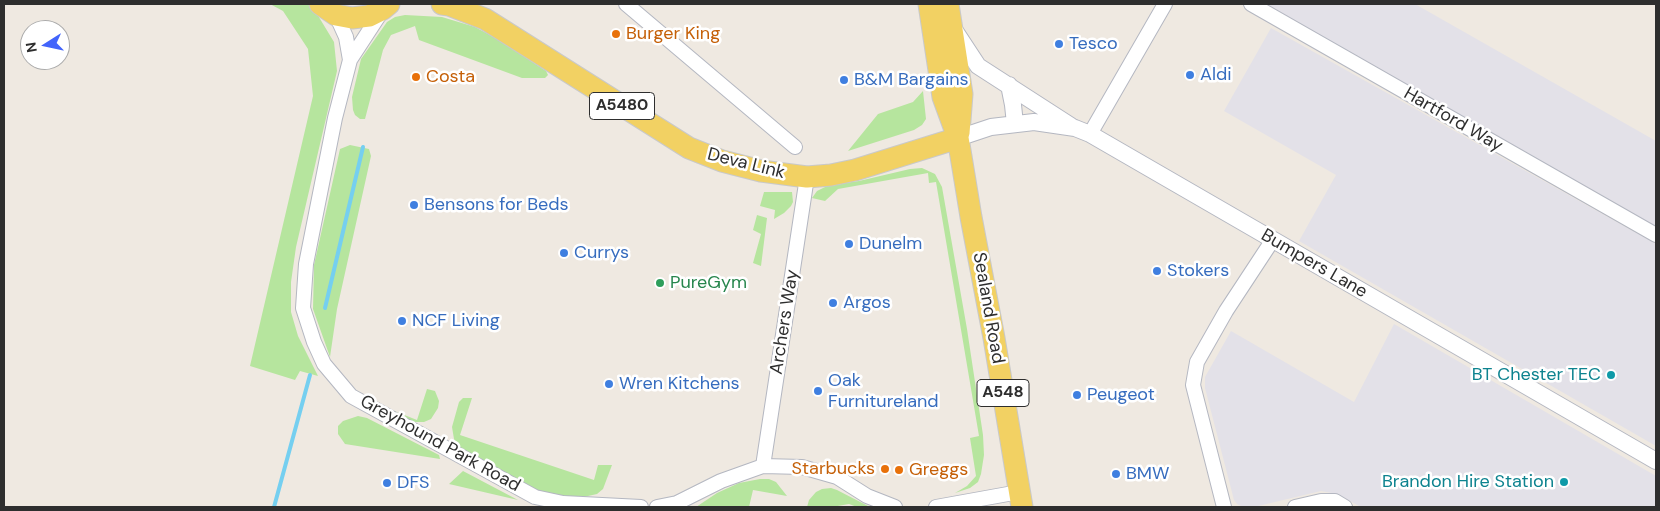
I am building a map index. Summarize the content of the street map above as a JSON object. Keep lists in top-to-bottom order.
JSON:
{
  "streets": {
    "main road": [
      "A5480",
      "Deva Link",
      "Sealand Road",
      "A548"
    ],
    "street": [
      "Hartford Way",
      "Bumpers Lane",
      "Archers Way",
      "Greyhound Park Road"
    ]
  },
  "crossings": [
    ["Deva Link", "Bumpers Lane"],
    ["Deva Link", "Sealand Road"],
    ["Deva Link", "Archers Way"],
    ["Bumpers Lane", "Sealand Road"]
  ],
  "places": [
    "Burger King",
    "Tesco",
    "Aldi",
    "Costa",
    "B&M Bargains",
    "Bensons for Beds",
    "Dunelm",
    "Currys",
    "Stokers",
    "PureGym",
    "Argos",
    "NCF Living",
    "BT Chester TEC",
    "Wren Kitchens",
    "Oak Furnitureland",
    "Peugeot",
    "Starbucks",
    "Greggs",
    "BMW",
    "Brandon Hire Station",
    "DFS"
  ],
  "north": "left"
}
